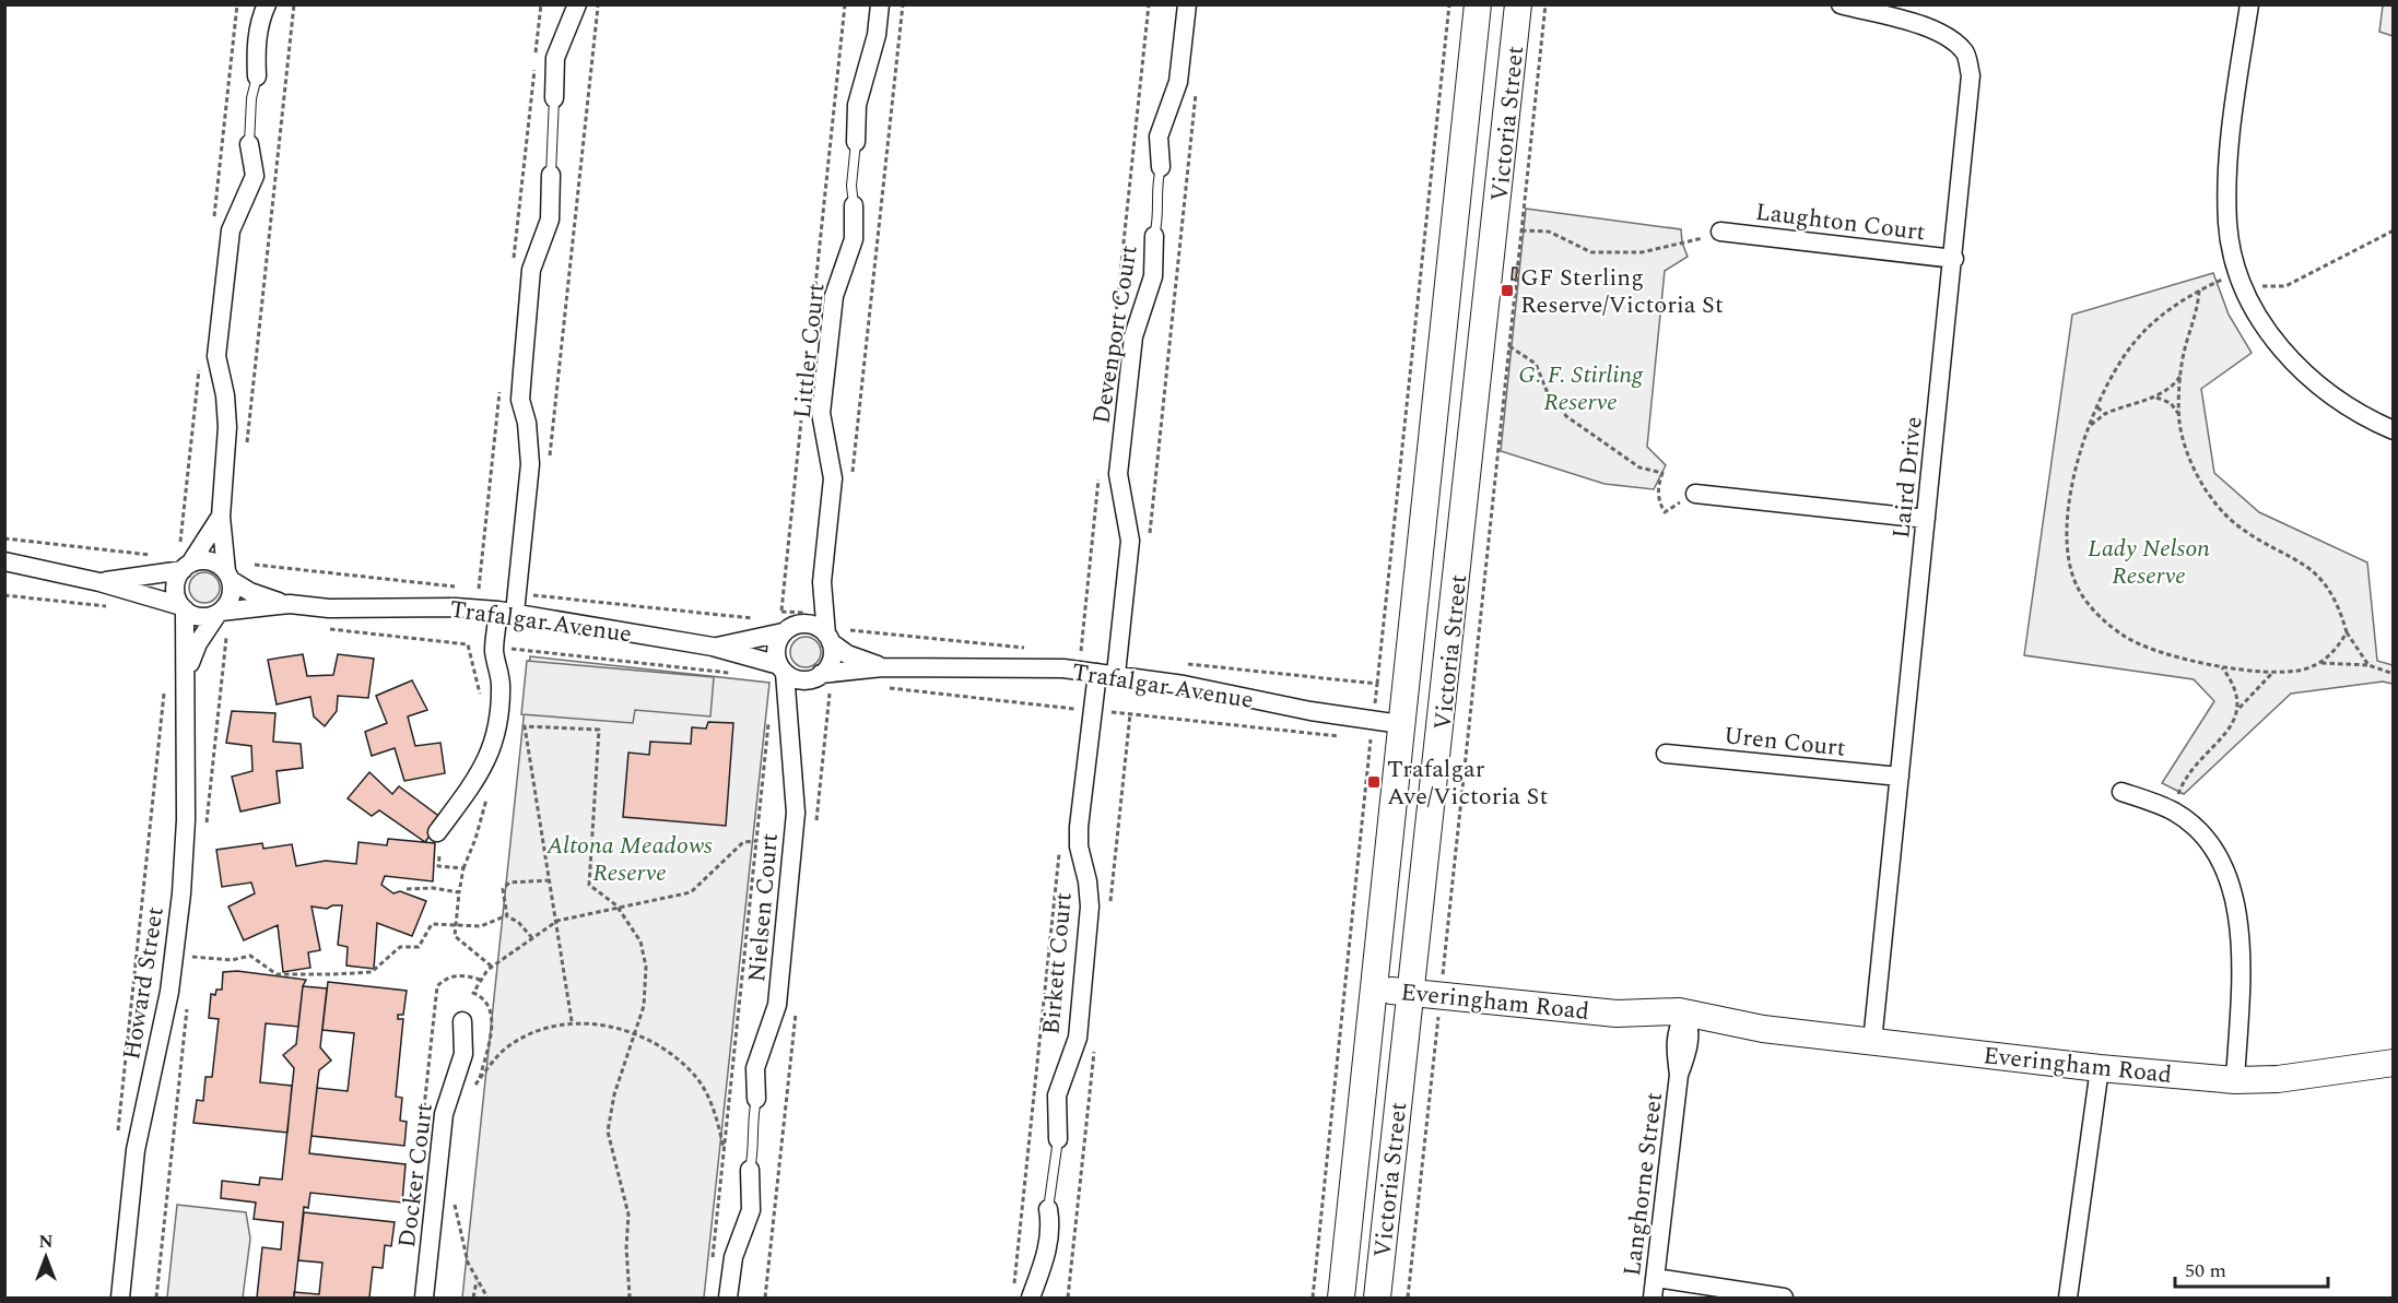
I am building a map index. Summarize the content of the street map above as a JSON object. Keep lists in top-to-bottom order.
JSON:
{
  "streets": {
    "street": [
      "Victoria Street",
      "Laughton Court",
      "Devenport Court",
      "Littler Court",
      "Laird Drive",
      "Trafalgar Avenue",
      "Uren Court",
      "Nielsen Court",
      "Birkett Court",
      "Howard Street",
      "Everingham Road",
      "Docker Court",
      "Langhorne Street"
    ]
  },
  "crossings": [
    ["Victoria Street", "Trafalgar Avenue"],
    ["Victoria Street", "Everingham Road"],
    ["Laughton Court", "Laird Drive"],
    ["Devenport Court", "Trafalgar Avenue"],
    ["Devenport Court", "Birkett Court"],
    ["Littler Court", "Trafalgar Avenue"],
    ["Littler Court", "Nielsen Court"],
    ["Laird Drive", "Uren Court"],
    ["Laird Drive", "Everingham Road"],
    ["Trafalgar Avenue", "Nielsen Court"],
    ["Trafalgar Avenue", "Birkett Court"],
    ["Trafalgar Avenue", "Howard Street"],
    ["Everingham Road", "Langhorne Street"]
  ],
  "parks": ["G. F. Stirling Reserve", "Lady Nelson Reserve", "Altona Meadows Reserve"],
  "places": {
    "transit": ["GF Sterling Reserve/Victoria St", "Trafalgar Ave/Victoria St"]
  },
  "scale_bar": "50 m",
  "north": "top"
}
